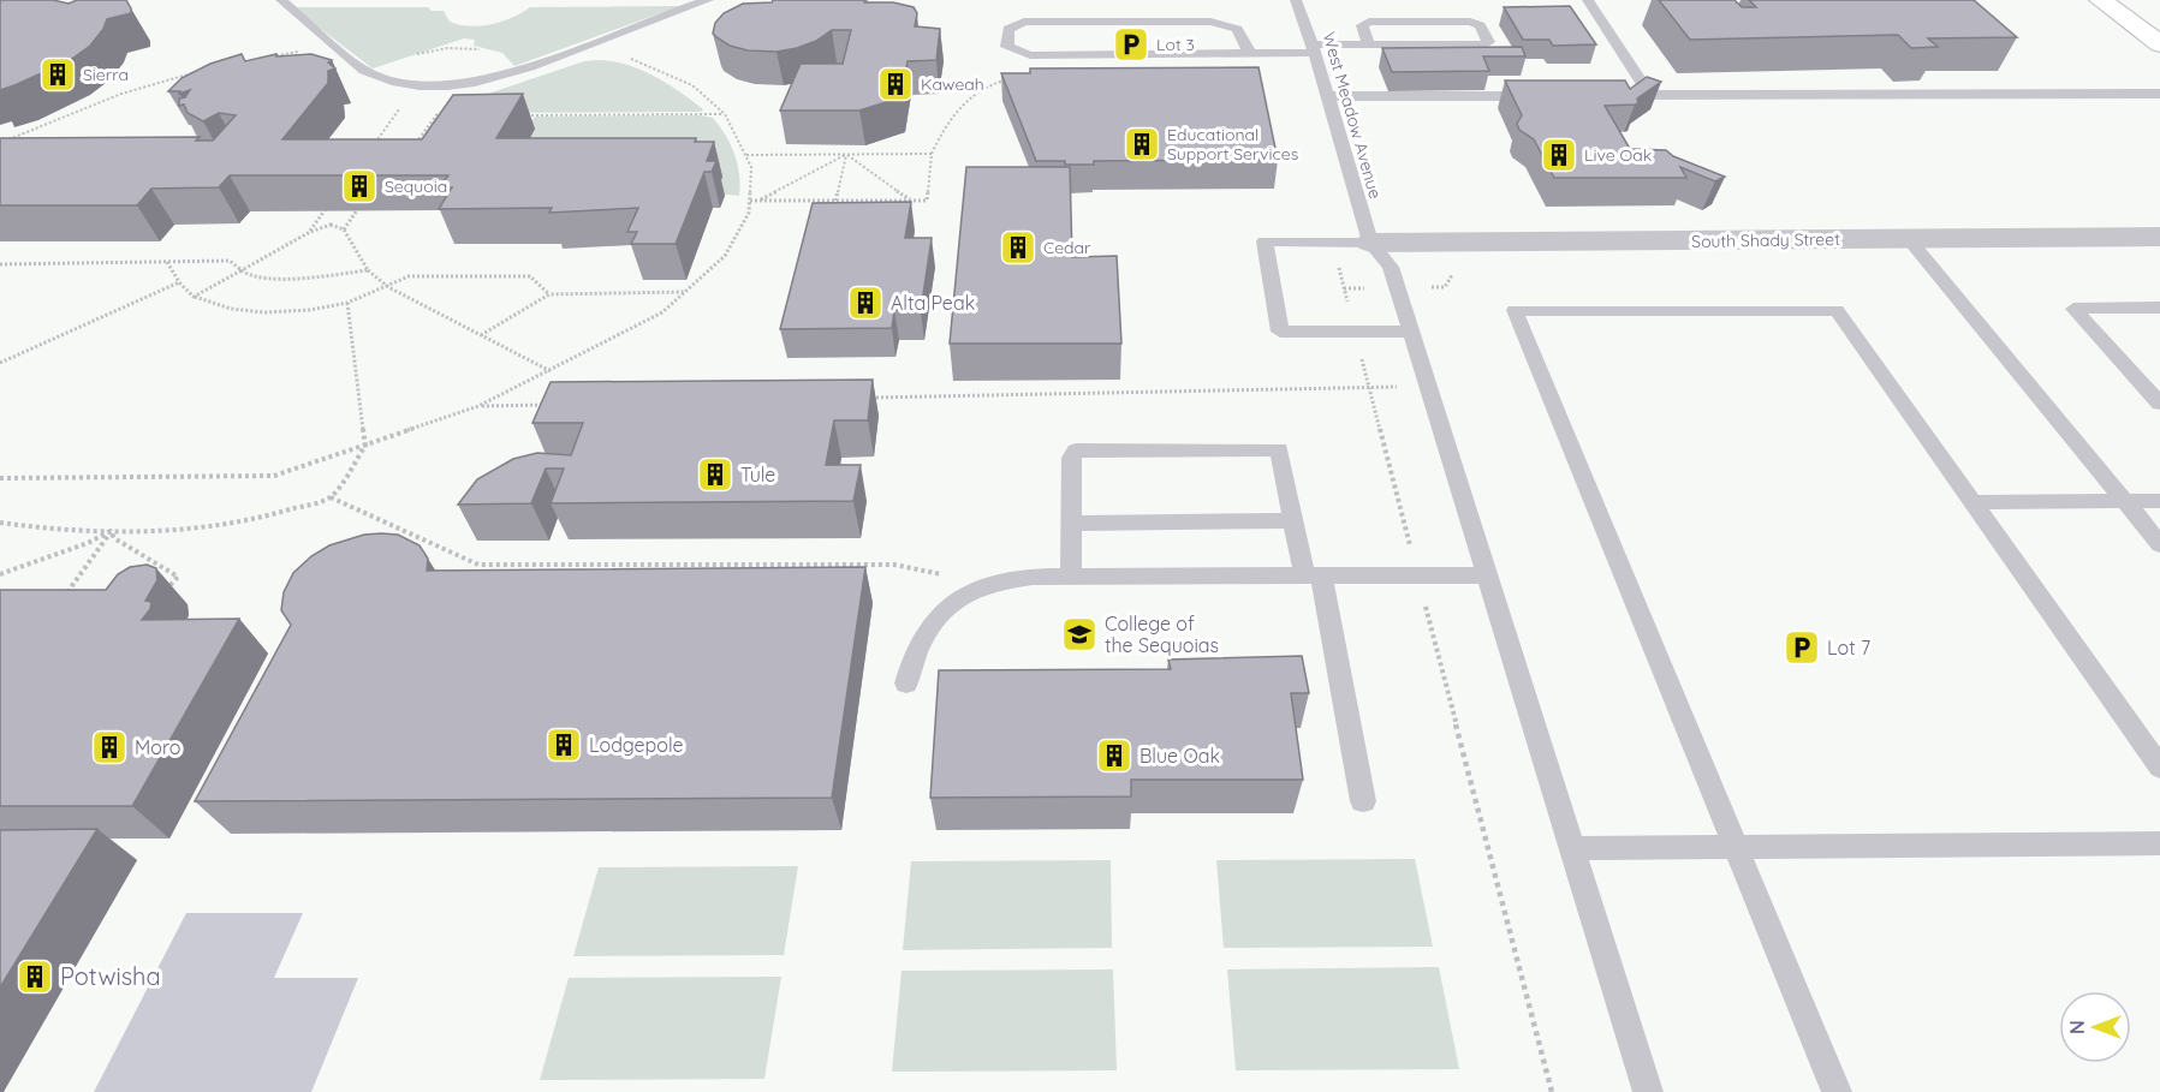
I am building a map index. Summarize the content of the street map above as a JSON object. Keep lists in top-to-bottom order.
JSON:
{
  "streets": {
    "street": ["South Shady Street"],
    "lane": ["West Meadow Avenue"]
  },
  "crossings": [
    ["West Meadow Avenue", "South Shady Street"]
  ],
  "places": {
    "parking": ["Lot 3", "Lot 7"],
    "building": [
      "Sierra",
      "Kaweah",
      "Educational Support Services",
      "Live Oak",
      "Sequoia",
      "Cedar",
      "Alta Peak",
      "Tule",
      "Lodgepole",
      "Moro",
      "Blue Oak",
      "Potwisha"
    ],
    "school or university": ["College of the Sequoias"]
  },
  "north": "left"
}
